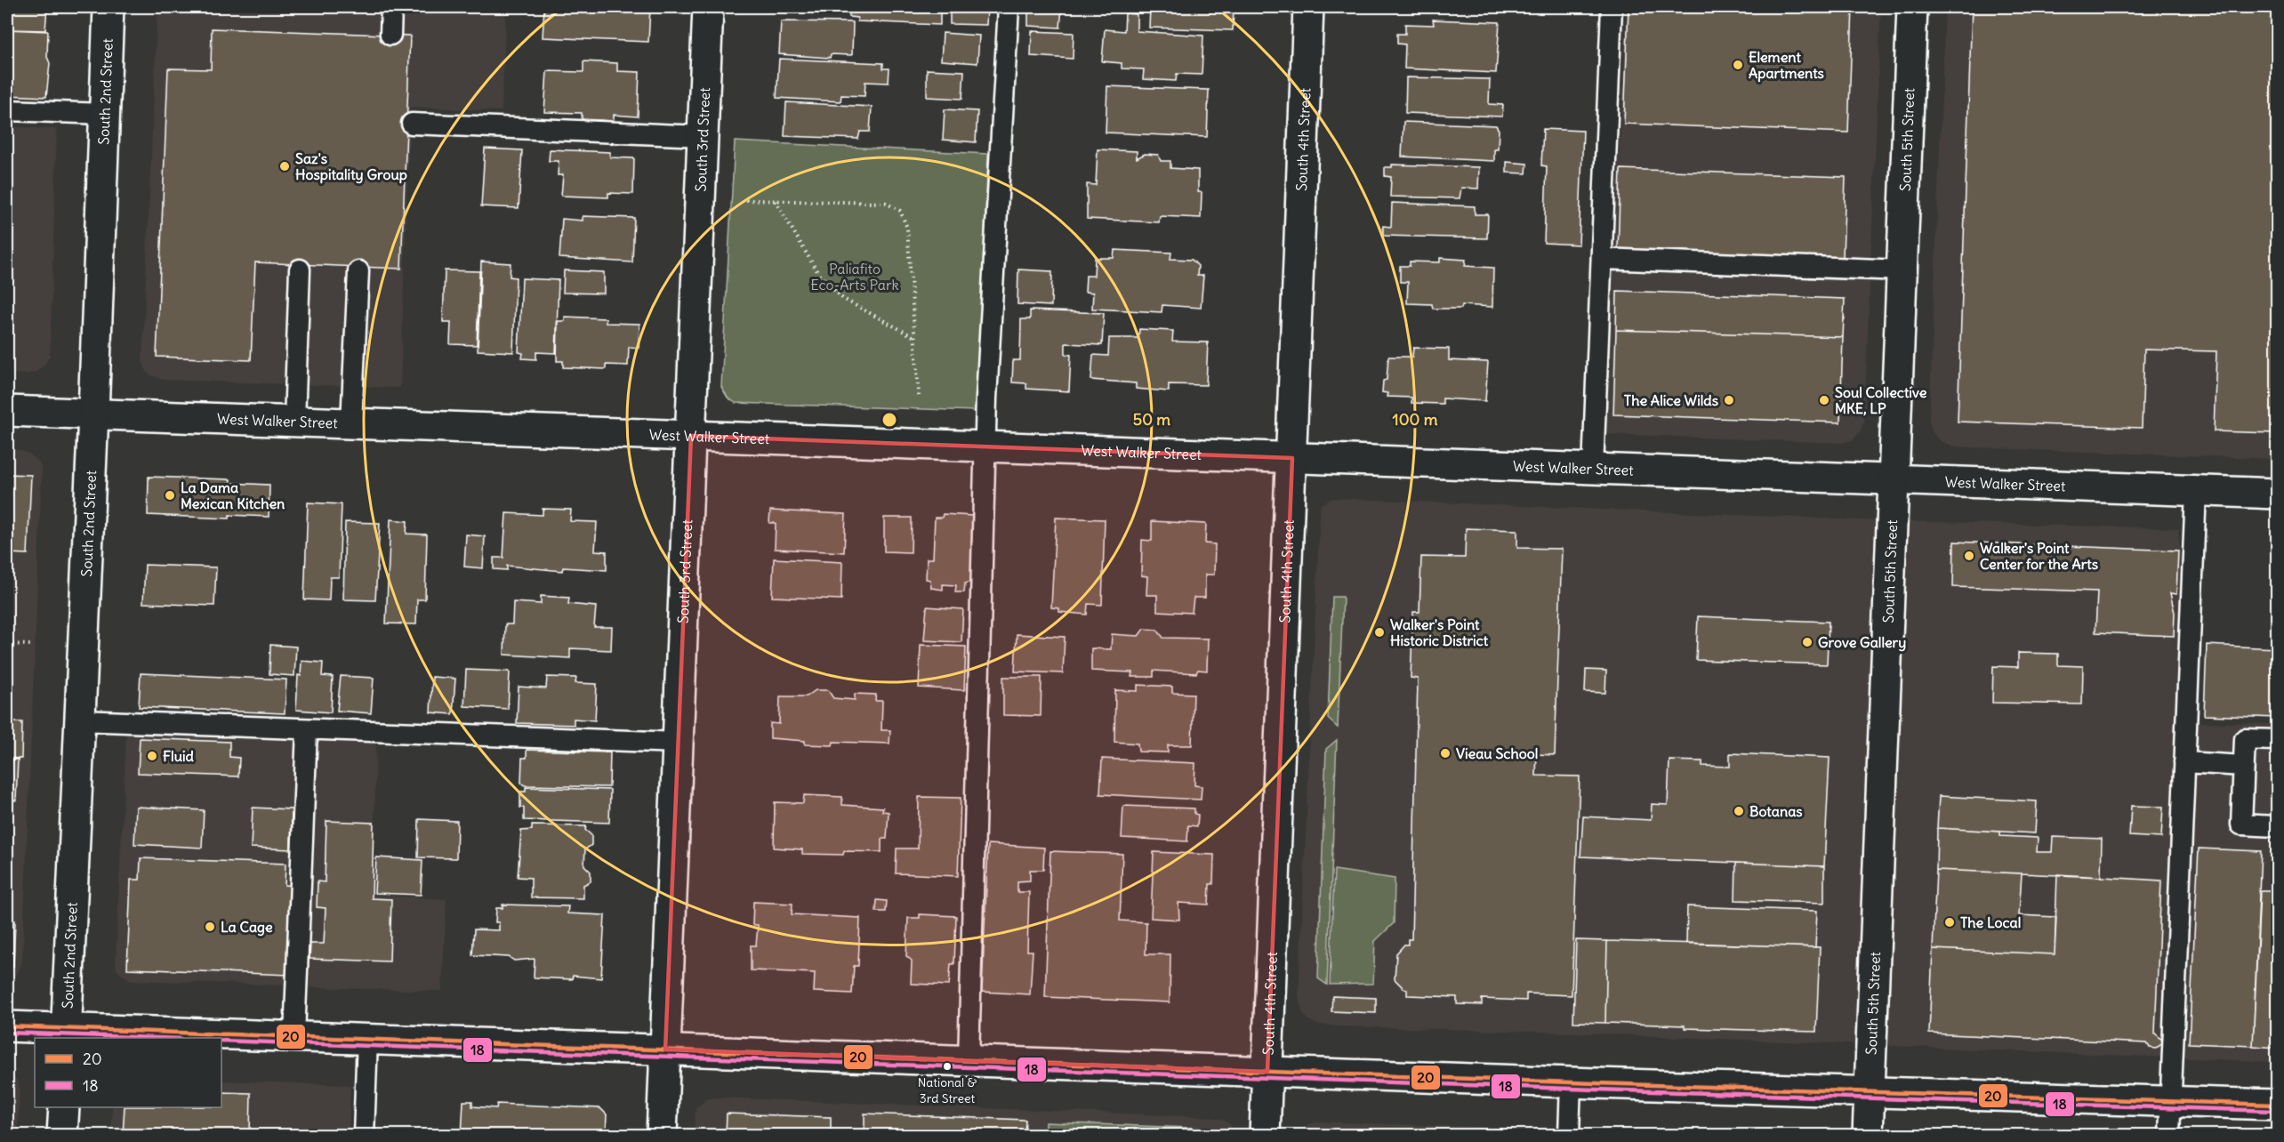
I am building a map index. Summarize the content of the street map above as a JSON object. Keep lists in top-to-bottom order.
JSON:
{
  "streets": {
    "street": [
      "South 2nd Street",
      "South 3rd Street",
      "South 4th Street",
      "South 5th Street",
      "West Walker Street"
    ]
  },
  "crossings": [
    ["South 2nd Street", "West Walker Street"],
    ["South 3rd Street", "West Walker Street"],
    ["South 4th Street", "West Walker Street"],
    ["South 5th Street", "West Walker Street"]
  ],
  "parks": ["Paliafito Eco-Arts Park"],
  "places": [
    "Element Apartments",
    "Saz's Hospitality Group",
    "The Alice Wilds",
    "Soul Collective MKE, LP",
    "La Dama Mexican Kitchen",
    "Walker's Point Center for the Arts",
    "Walker's Point Historic District",
    "Grove Gallery",
    "Vieau School",
    "Fluid",
    "Botanas",
    "The Local",
    "La Cage",
    "National & 3rd Street"
  ],
  "lines": ["transit line 20", "transit line 18"],
  "legend": ["20", "18"],
  "rings": ["50 m", "100 m"]
}
